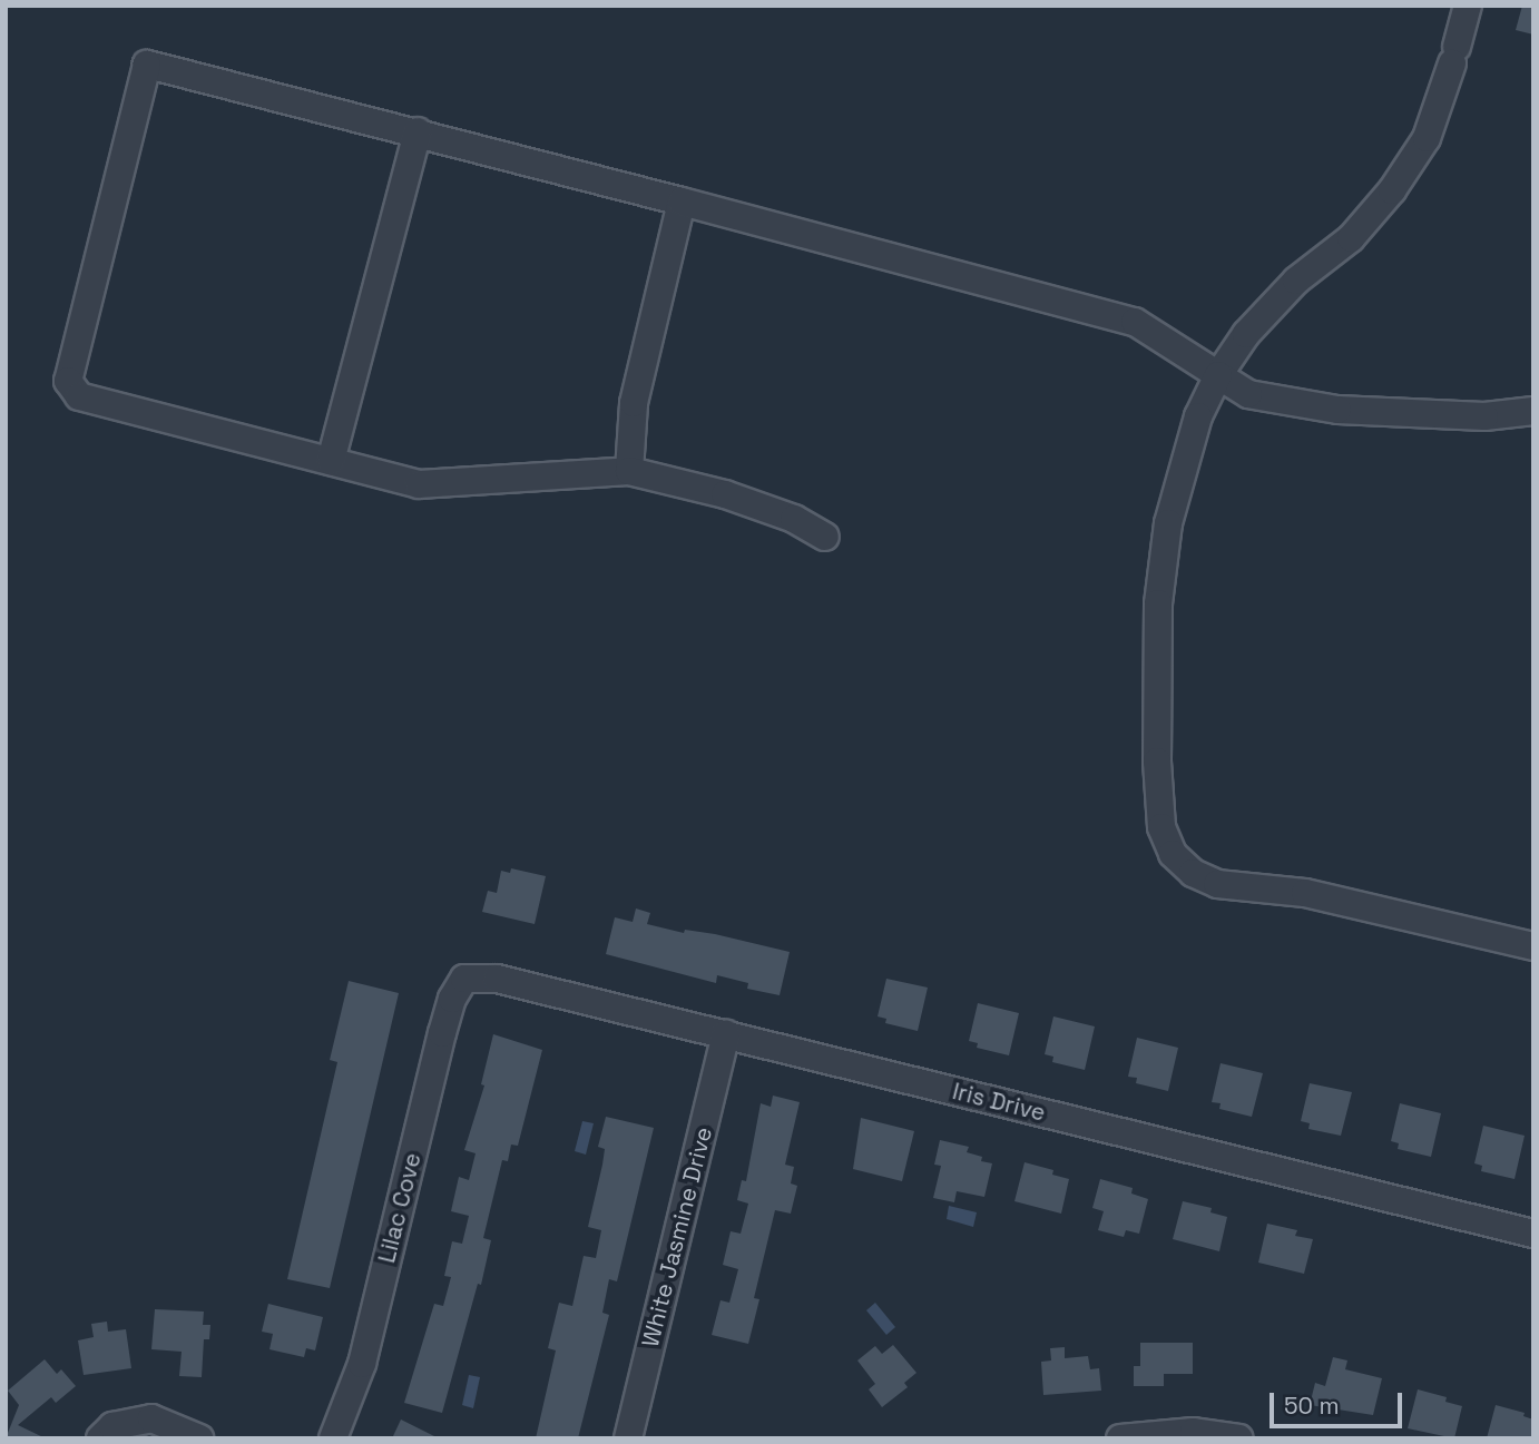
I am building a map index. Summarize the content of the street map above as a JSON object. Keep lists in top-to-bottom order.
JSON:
{
  "streets": {
    "street": ["Iris Drive", "Lilac Cove", "White Jasmine Drive"]
  },
  "crossings": [
    ["Iris Drive", "Lilac Cove"],
    ["Iris Drive", "White Jasmine Drive"]
  ],
  "scale_bar": "50 m"
}
